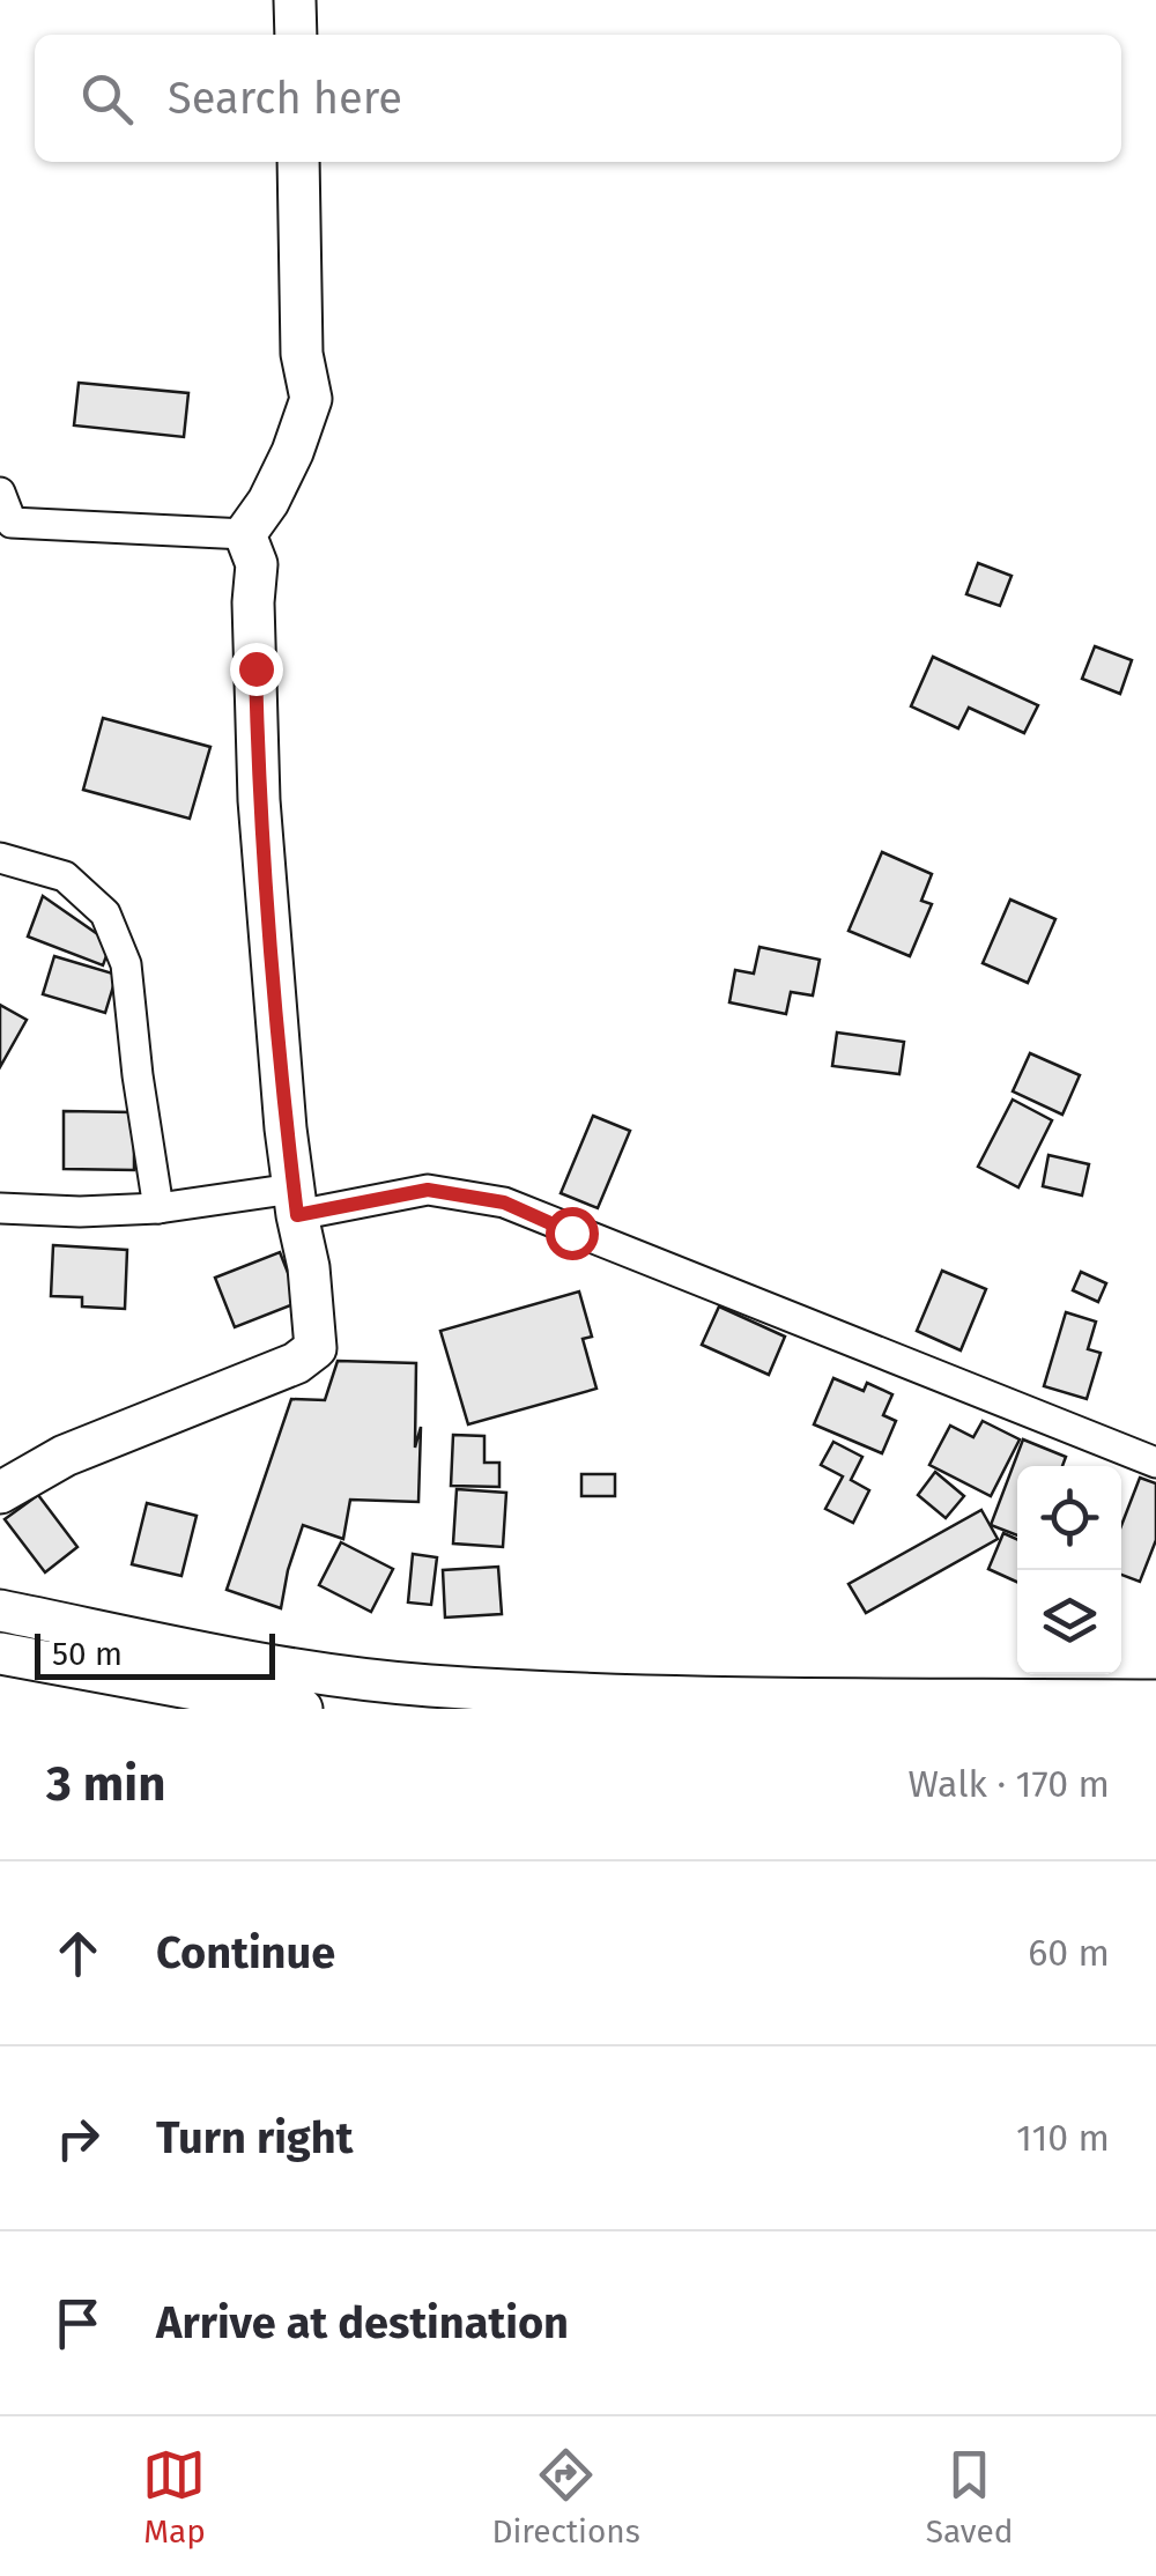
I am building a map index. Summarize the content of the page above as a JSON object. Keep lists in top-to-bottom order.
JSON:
{
  "scale_bar": "50 m",
  "page": {
    "search": "Search here",
    "scale": "50 m",
    "heading": ["3 min", "Walk · 170 m"],
    "list": [
      ["Continue", "60 m"],
      ["Turn right", "110 m"],
      "Arrive at destination"
    ],
    "nav": ["Map", "Directions", "Saved"]
  }
}
